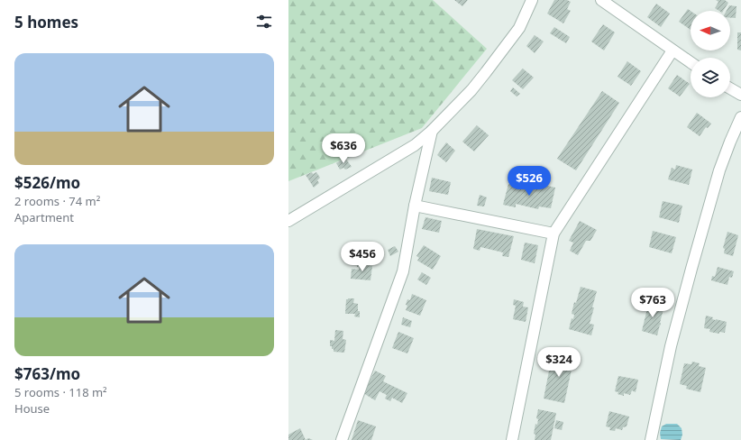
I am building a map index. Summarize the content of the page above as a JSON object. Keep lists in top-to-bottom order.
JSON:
{
  "north": "left",
  "page": {
    "heading": "5 homes",
    "list": [
      {
        "name": "$526/mo",
        "note": "2 rooms · 74 m² · Apartment"
      },
      {
        "name": "$763/mo",
        "note": "5 rooms · 118 m² · House"
      }
    ],
    "price": [
      "$636",
      "$526",
      "$456",
      "$763",
      "$324"
    ]
  }
}
